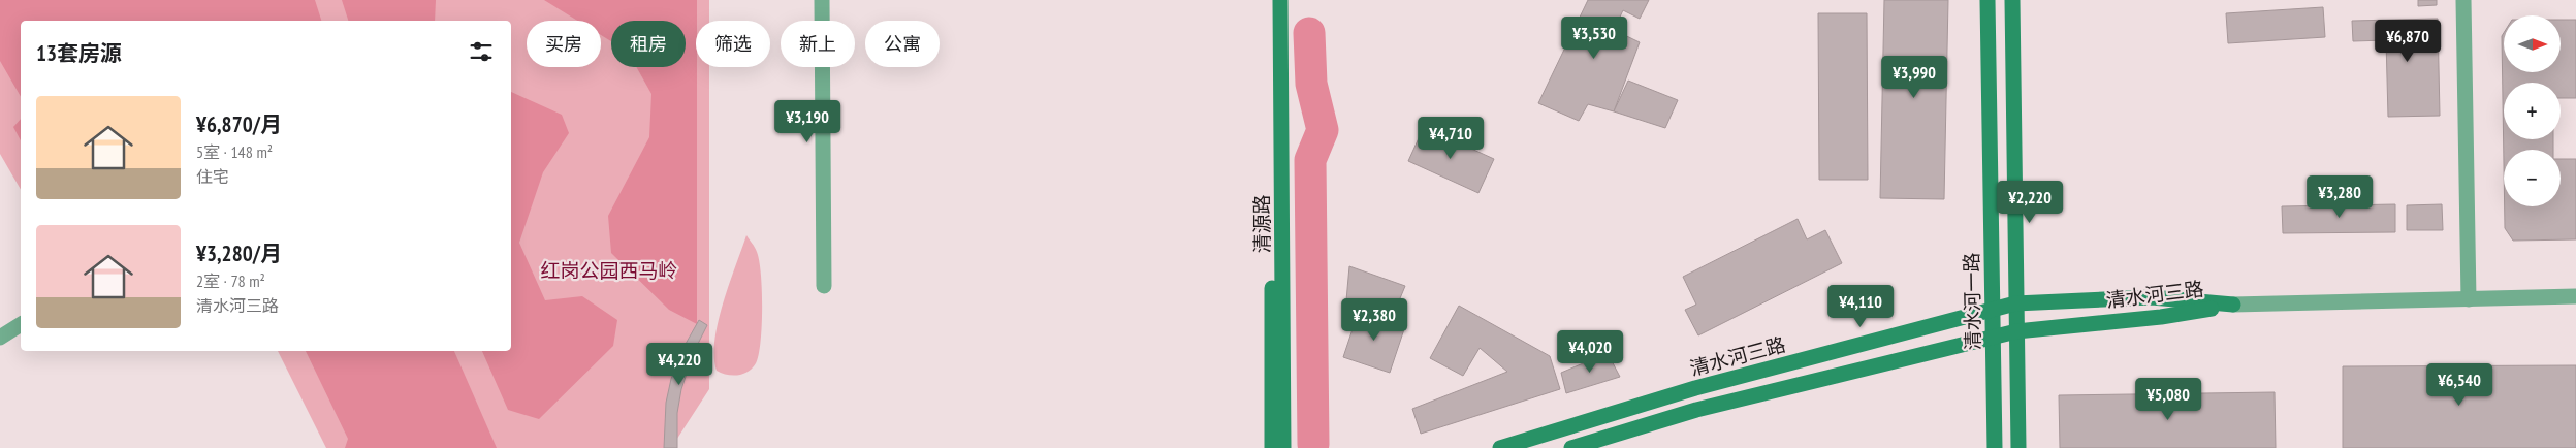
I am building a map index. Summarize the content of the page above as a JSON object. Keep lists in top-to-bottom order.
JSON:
{
  "streets": {
    "street": ["清源路", "清水河三路", "清水河一路"]
  },
  "crossings": [
    ["清水河三路", "清水河一路"]
  ],
  "parks": ["红岗公园西马岭"],
  "north": "right",
  "page": {
    "map_buttons": ["+", "−"],
    "price": [
      "¥3,530",
      "¥6,870",
      "¥3,990",
      "¥3,190",
      "¥4,710",
      "¥3,280",
      "¥2,220",
      "¥4,110",
      "¥2,380",
      "¥4,020",
      "¥4,220",
      "¥6,540",
      "¥5,080"
    ],
    "chip": [
      "买房",
      "租房",
      "筛选",
      "新上",
      "公寓"
    ],
    "heading": "13套房源",
    "list": [
      {
        "name": "¥6,870/月",
        "note": "5室 · 148 m² · 住宅"
      },
      {
        "name": "¥3,280/月",
        "note": "2室 · 78 m² · 清水河三路"
      }
    ]
  }
}
